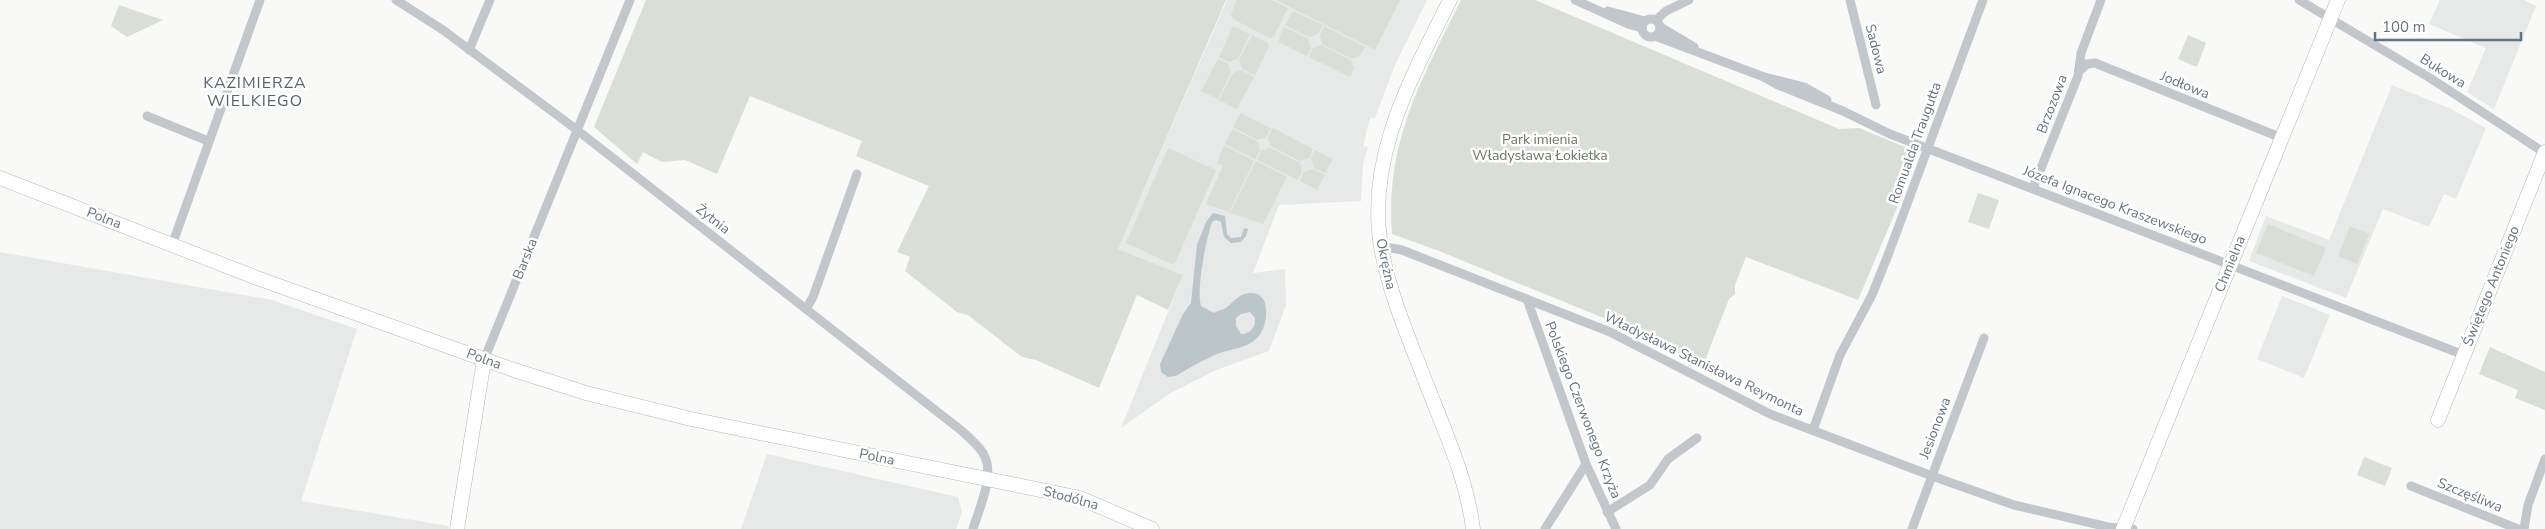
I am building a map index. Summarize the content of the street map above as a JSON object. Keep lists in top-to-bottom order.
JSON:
{
  "streets": {
    "street": [
      "Sadowa",
      "Bukowa",
      "Jodłowa",
      "Brzozowa",
      "Romualda Traugutta",
      "Józefa Ignacego Kraszewskiego",
      "Polna",
      "Żytnia",
      "Barska",
      "Okrężna",
      "Chmielna",
      "Świętego Antoniego",
      "Władysława Stanisława Reymonta",
      "Polskiego Czerwonego Krzyża",
      "Jesionowa",
      "Szczęśliwa",
      "Stodólna"
    ]
  },
  "crossings": [
    ["Bukowa", "Chmielna"],
    ["Bukowa", "Świętego Antoniego"],
    ["Jodłowa", "Brzozowa"],
    ["Jodłowa", "Chmielna"],
    ["Brzozowa", "Józefa Ignacego Kraszewskiego"],
    ["Romualda Traugutta", "Józefa Ignacego Kraszewskiego"],
    ["Romualda Traugutta", "Władysława Stanisława Reymonta"],
    ["Józefa Ignacego Kraszewskiego", "Chmielna"],
    ["Józefa Ignacego Kraszewskiego", "Świętego Antoniego"],
    ["Polna", "Żytnia"],
    ["Polna", "Barska"],
    ["Polna", "Stodólna"],
    ["Żytnia", "Barska"],
    ["Żytnia", "Stodólna"],
    ["Okrężna", "Władysława Stanisława Reymonta"],
    ["Chmielna", "Władysława Stanisława Reymonta"],
    ["Władysława Stanisława Reymonta", "Polskiego Czerwonego Krzyża"],
    ["Władysława Stanisława Reymonta", "Jesionowa"]
  ],
  "districts": ["KAZIMIERZA WIELKIEGO"],
  "parks": ["Park imienia Władysława Łokietka"],
  "scale_bar": "100 m"
}
